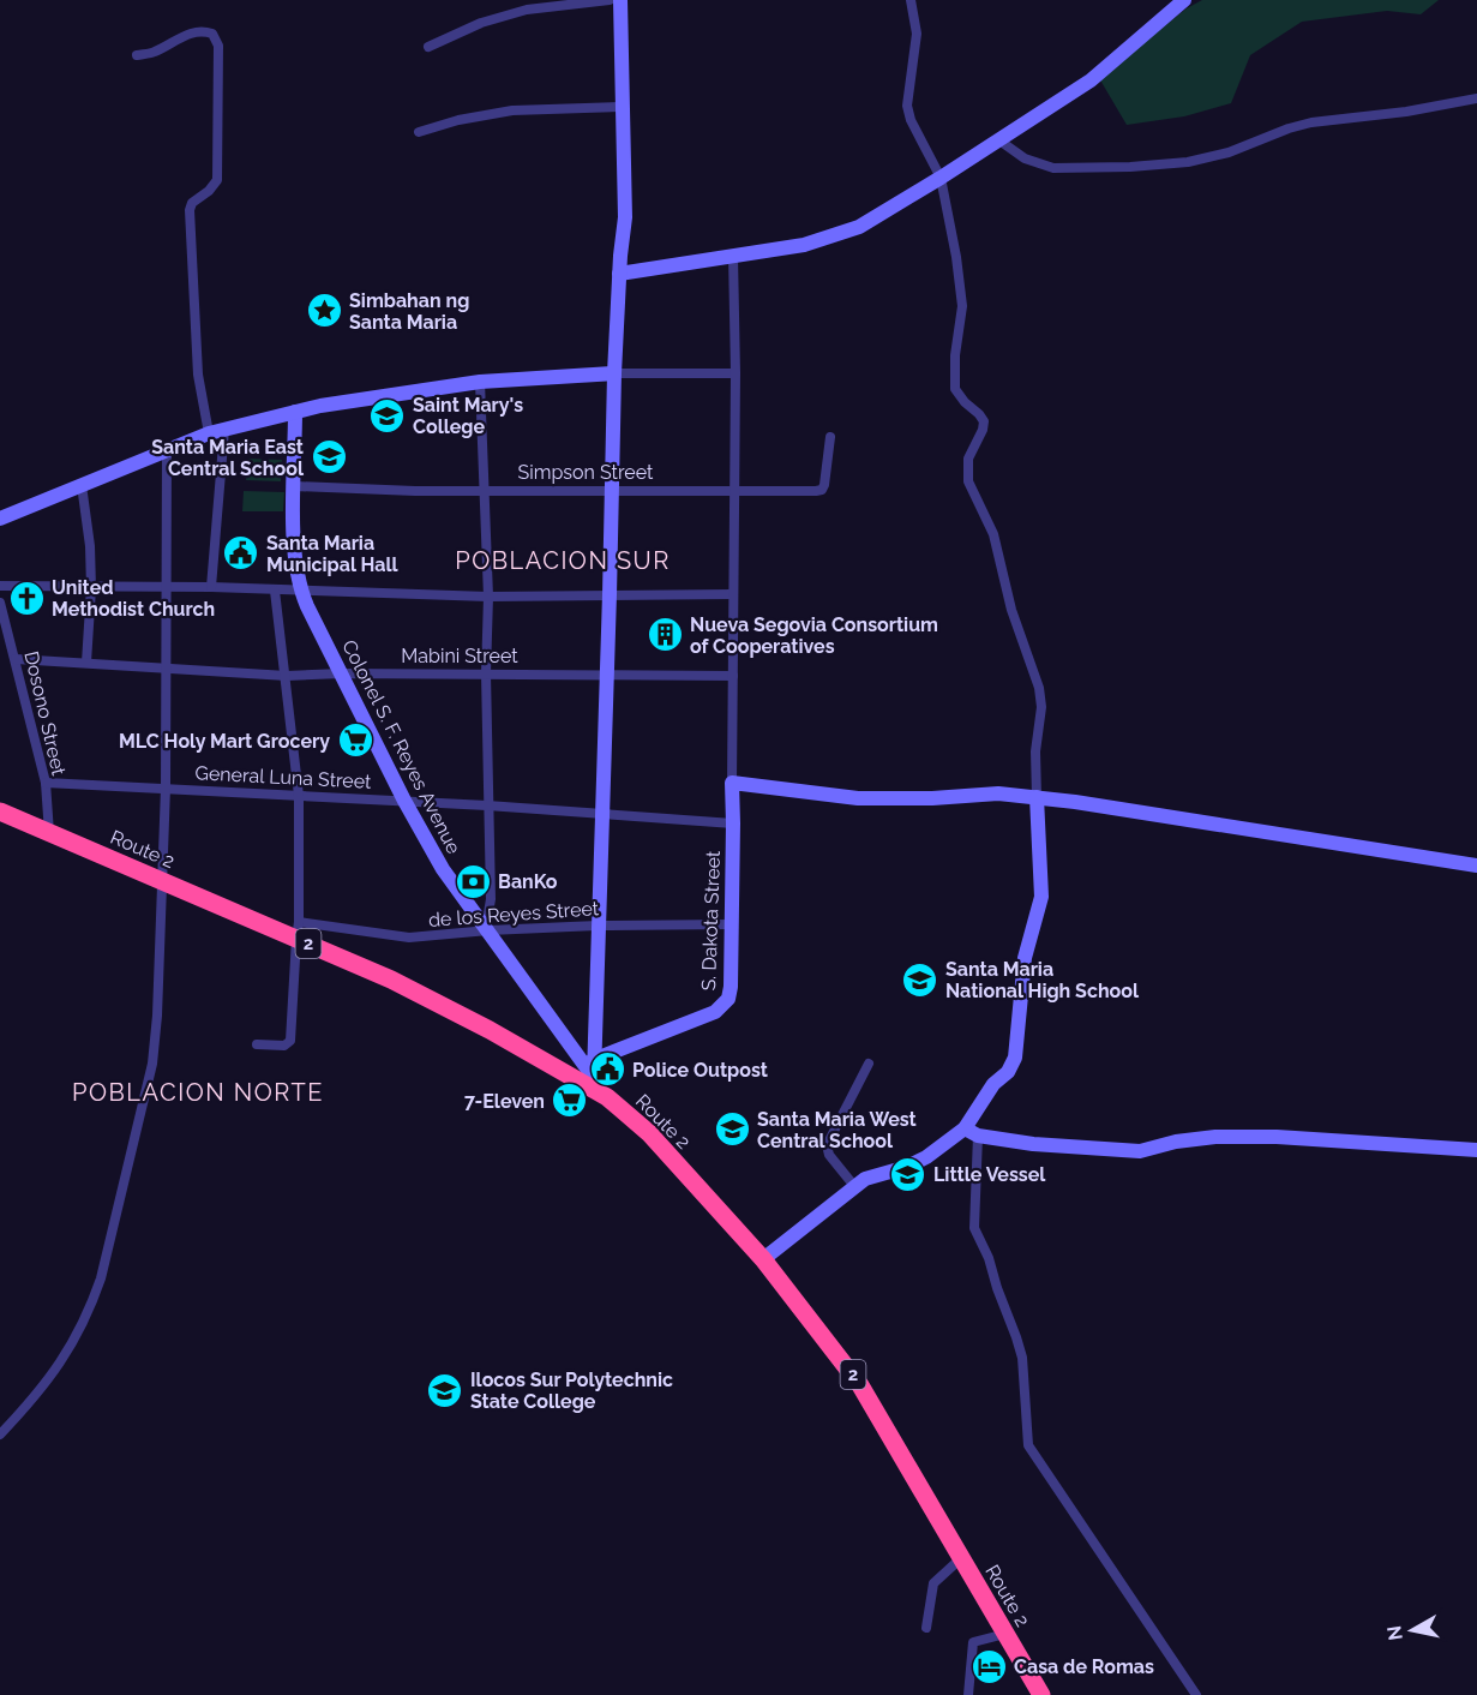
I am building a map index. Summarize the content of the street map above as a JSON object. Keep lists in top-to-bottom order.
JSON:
{
  "streets": {
    "highway": ["Route 2", "2"],
    "street": [
      "Simpson Street",
      "Mabini Street",
      "Dosono Street",
      "Colonel S. F. Reyes Avenue",
      "General Luna Street",
      "de los Reyes Street",
      "S. Dakota Street"
    ]
  },
  "crossings": [
    ["Simpson Street", "Colonel S. F. Reyes Avenue"],
    ["Mabini Street", "Dosono Street"],
    ["Mabini Street", "Colonel S. F. Reyes Avenue"],
    ["Dosono Street", "General Luna Street"],
    ["Dosono Street", "Route 2"],
    ["Colonel S. F. Reyes Avenue", "General Luna Street"],
    ["Colonel S. F. Reyes Avenue", "Route 2"],
    ["Colonel S. F. Reyes Avenue", "de los Reyes Street"],
    ["General Luna Street", "S. Dakota Street"],
    ["Route 2", "de los Reyes Street"],
    ["de los Reyes Street", "S. Dakota Street"]
  ],
  "districts": ["POBLACION SUR", "POBLACION NORTE"],
  "places": {
    "place": ["Simbahan ng Santa Maria"],
    "school or university": [
      "Saint Mary's College",
      "Santa Maria East Central School",
      "Santa Maria National High School",
      "Santa Maria West Central School",
      "Little Vessel",
      "Ilocos Sur Polytechnic State College"
    ],
    "public building": ["Santa Maria Municipal Hall", "Police Outpost"],
    "church": ["United Methodist Church"],
    "building": ["Nueva Segovia Consortium of Cooperatives"],
    "supermarket": ["MLC Holy Mart Grocery", "7-Eleven"],
    "bank": ["BanKo"],
    "hotel": ["Casa de Romas"]
  },
  "north": "left"
}
